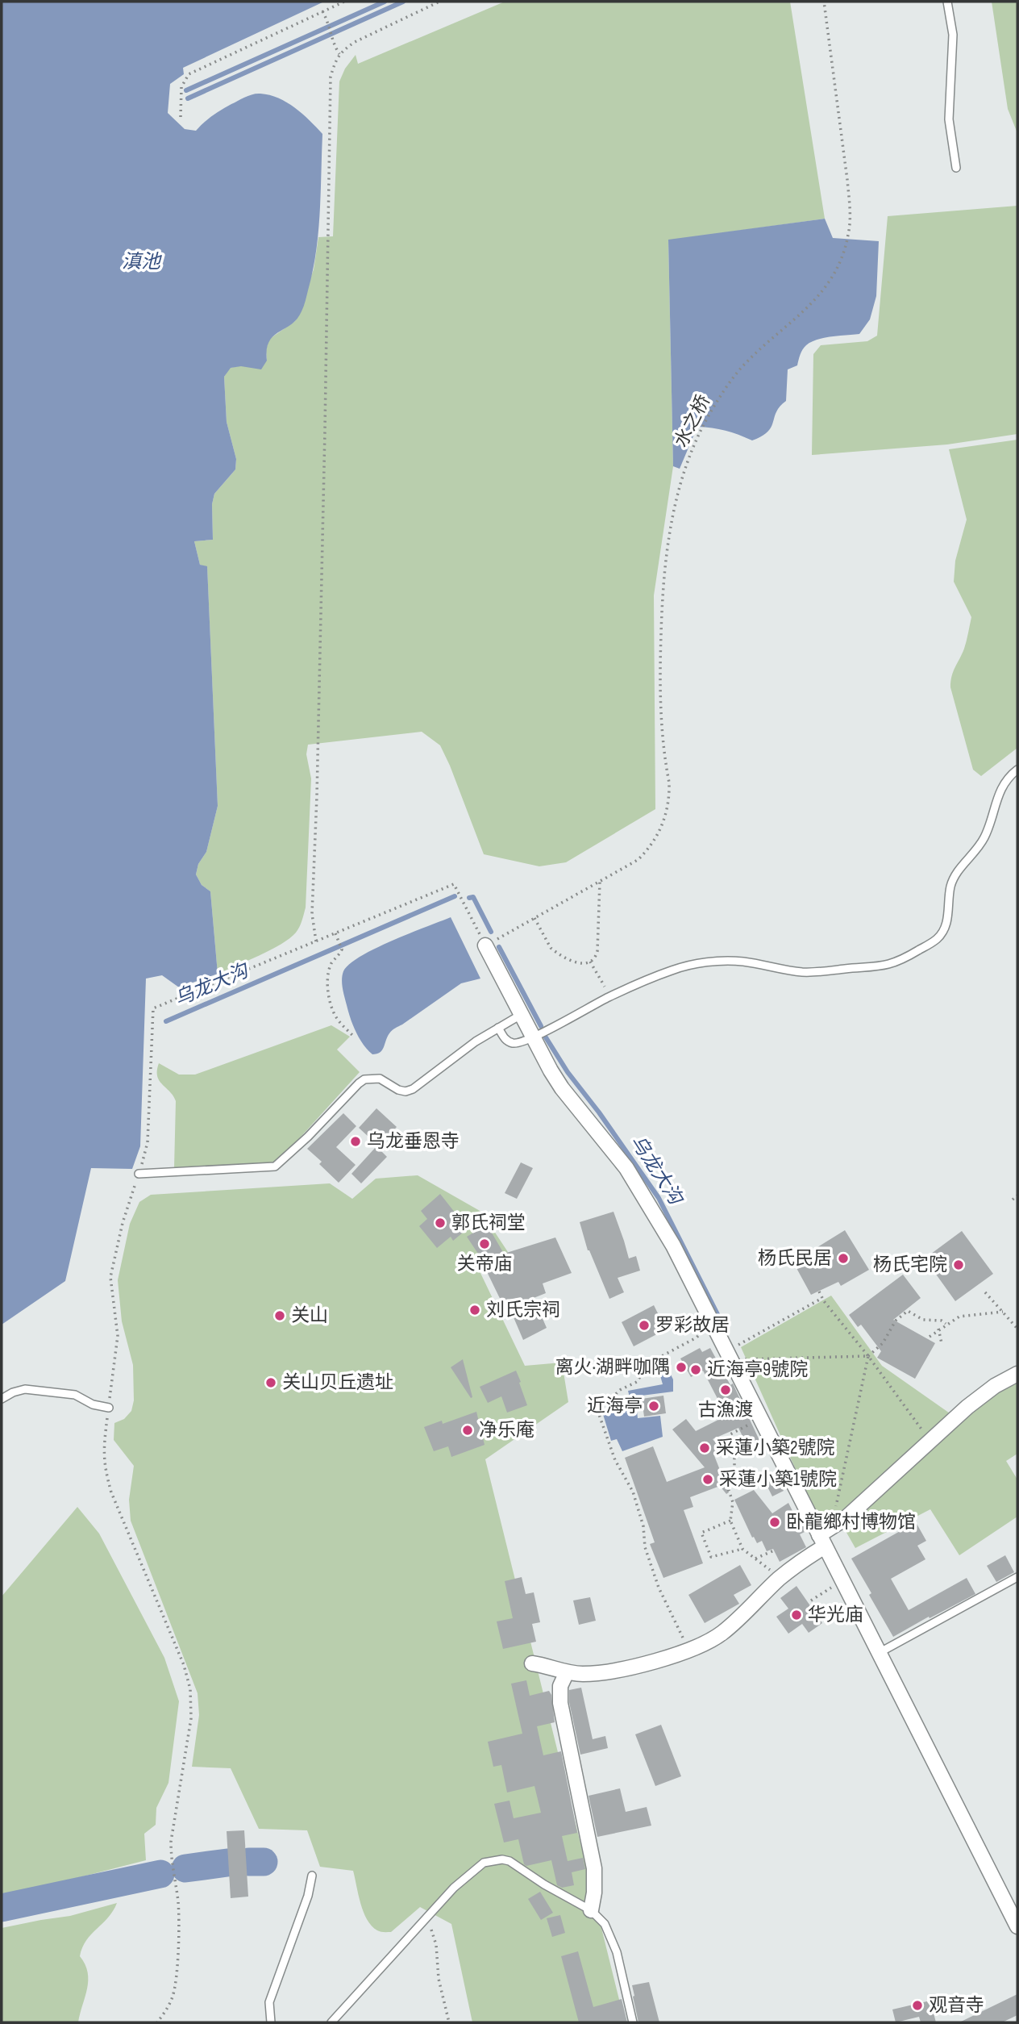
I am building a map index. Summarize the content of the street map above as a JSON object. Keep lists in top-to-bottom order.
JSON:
{
  "streets": {
    "path": ["水之桥"]
  },
  "water": ["滇池", "乌龙大沟"],
  "places": [
    "乌龙垂恩寺",
    "郭氏祠堂",
    "关帝庙",
    "杨氏民居",
    "杨氏宅院",
    "刘氏宗祠",
    "关山",
    "罗彩故居",
    "离火·湖畔咖隅",
    "近海亭9號院",
    "关山贝丘遗址",
    "古漁渡",
    "近海亭",
    "净乐庵",
    "采蓮小築2號院",
    "采蓮小築1號院",
    "卧龍鄉村博物馆",
    "华光庙",
    "观音寺"
  ]
}
